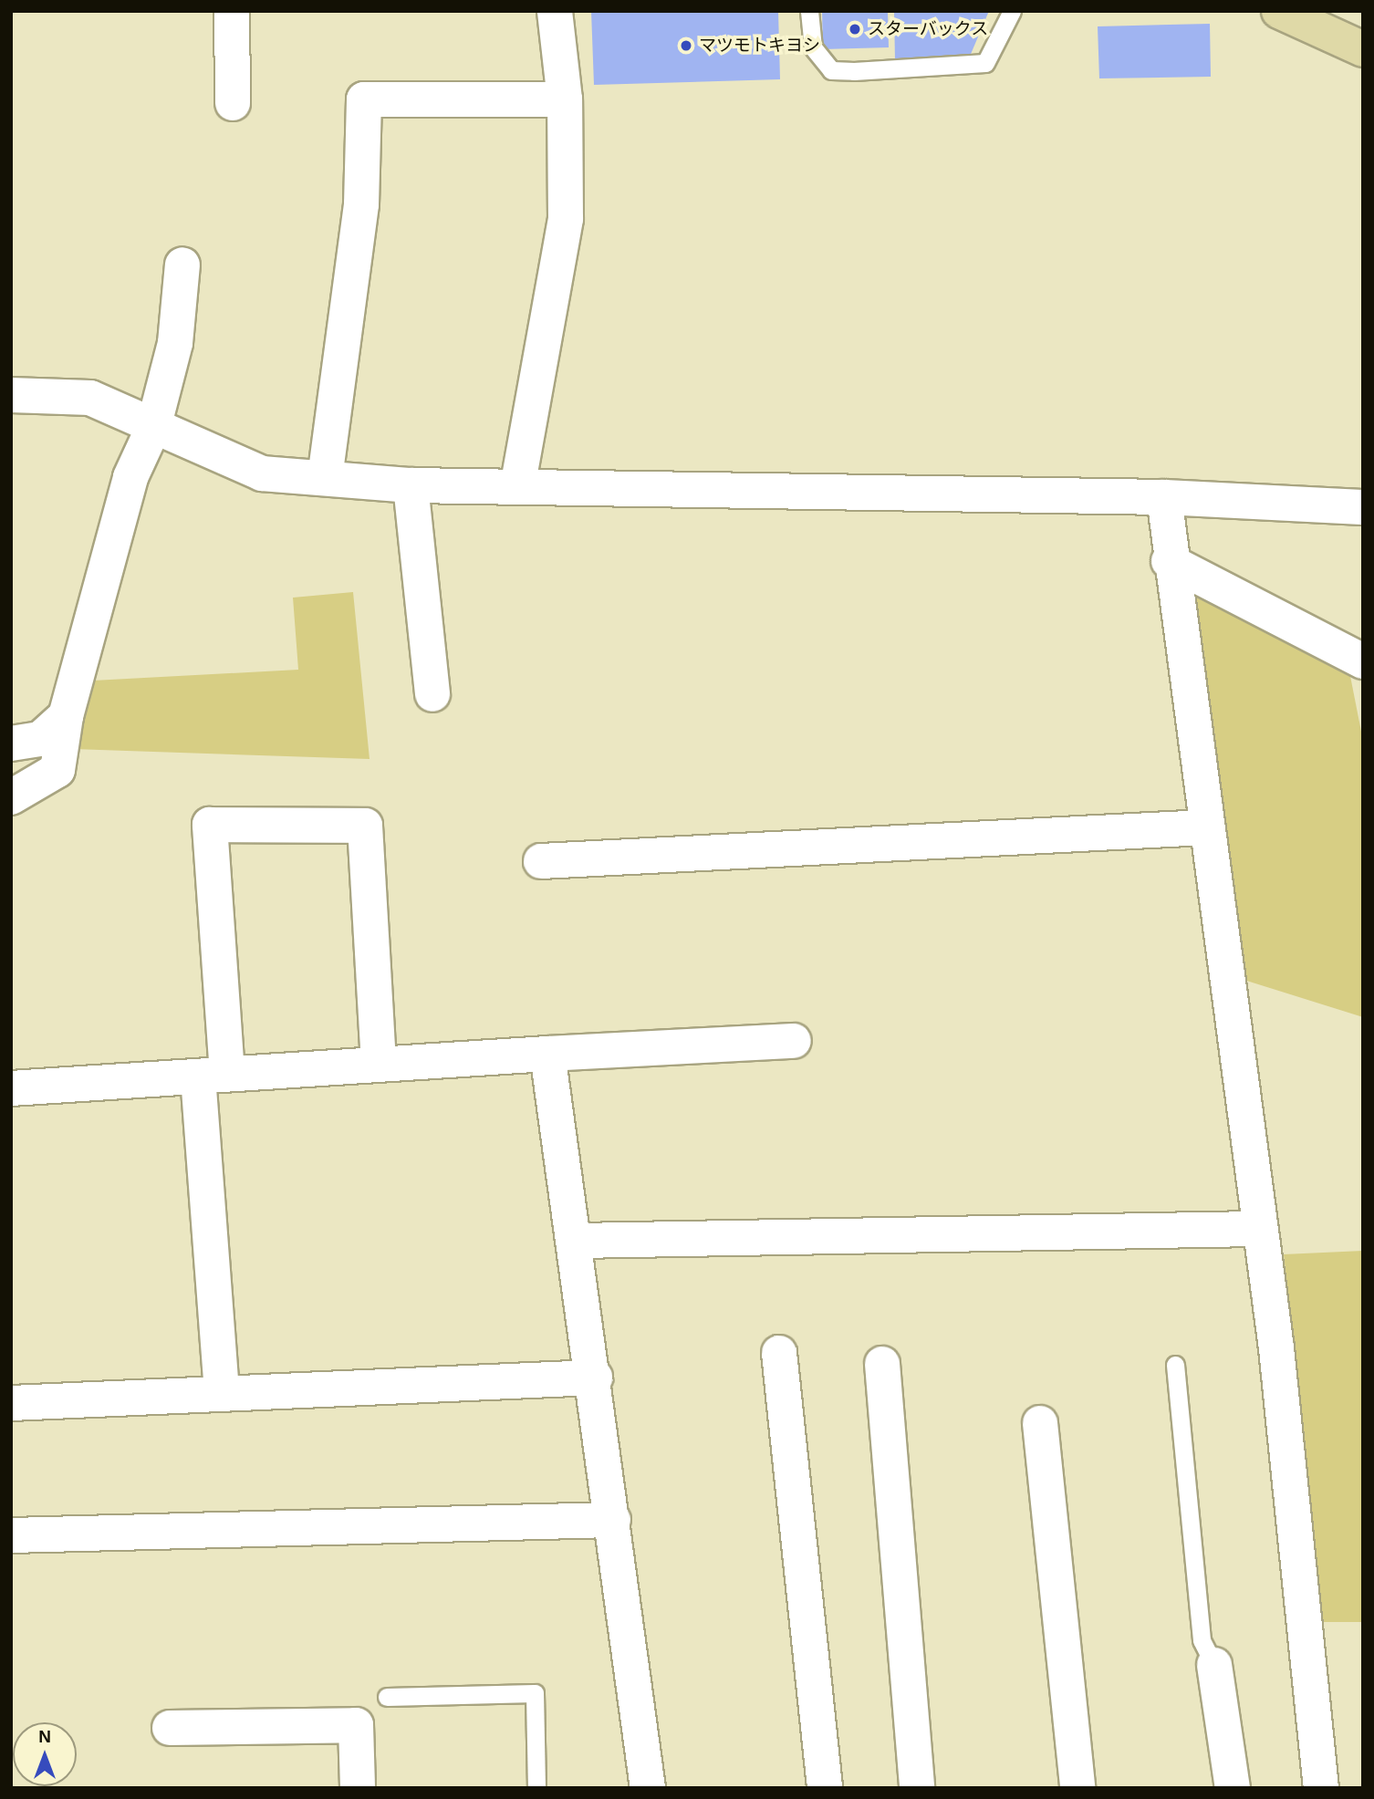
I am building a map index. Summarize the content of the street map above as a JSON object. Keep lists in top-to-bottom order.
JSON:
{
  "places": ["スターバックス", "マツモトキヨシ"],
  "north": "top"
}
